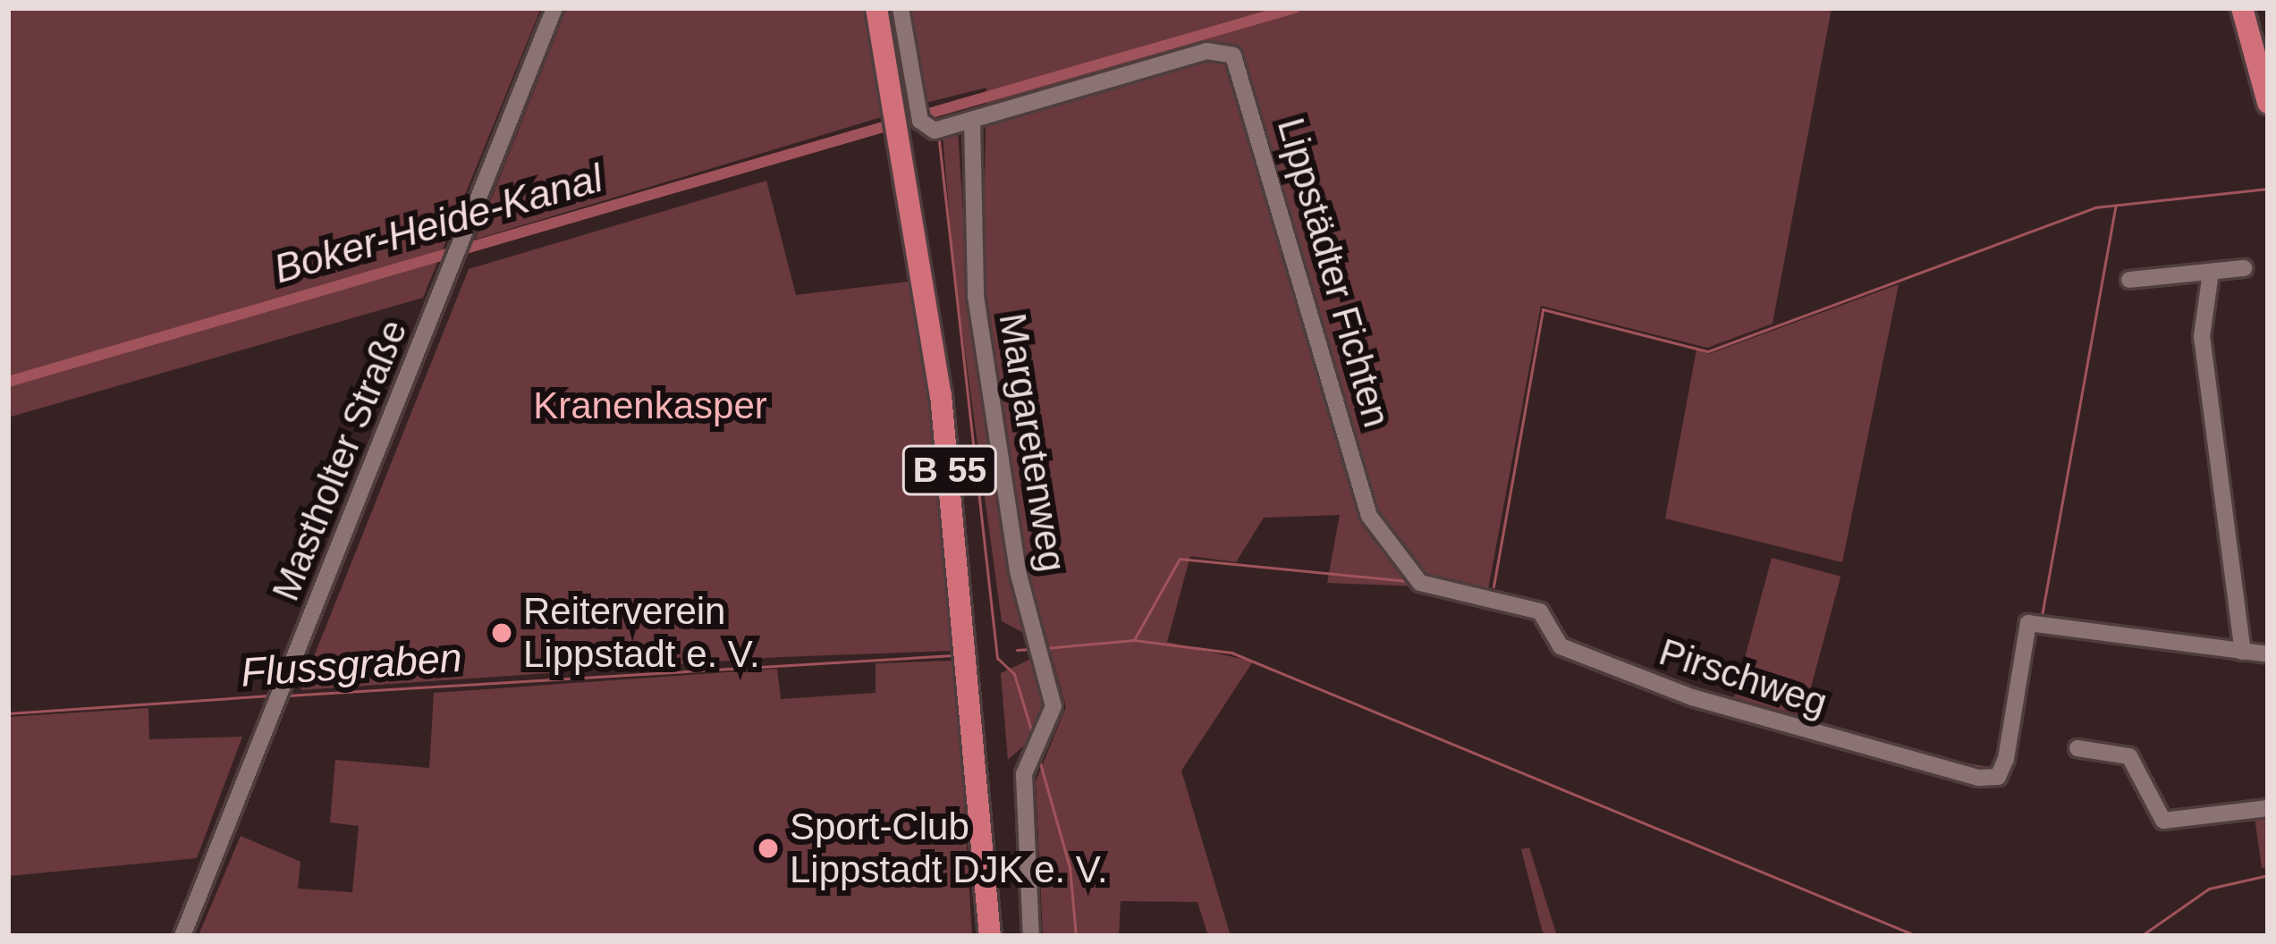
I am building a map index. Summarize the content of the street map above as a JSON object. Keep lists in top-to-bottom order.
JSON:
{
  "streets": {
    "main road": ["B 55"],
    "street": [
      "Lippstädter Fichten",
      "Margaretenweg",
      "Mastholter Straße",
      "Pirschweg"
    ]
  },
  "crossings": [
    ["Lippstädter Fichten", "Margaretenweg"],
    ["Lippstädter Fichten", "Pirschweg"]
  ],
  "water": ["Boker-Heide-Kanal", "Flussgraben"],
  "parks": ["Kranenkasper"],
  "places": ["Reiterverein Lippstadt e. V.", "Sport-Club Lippstadt DJK e. V."]
}
